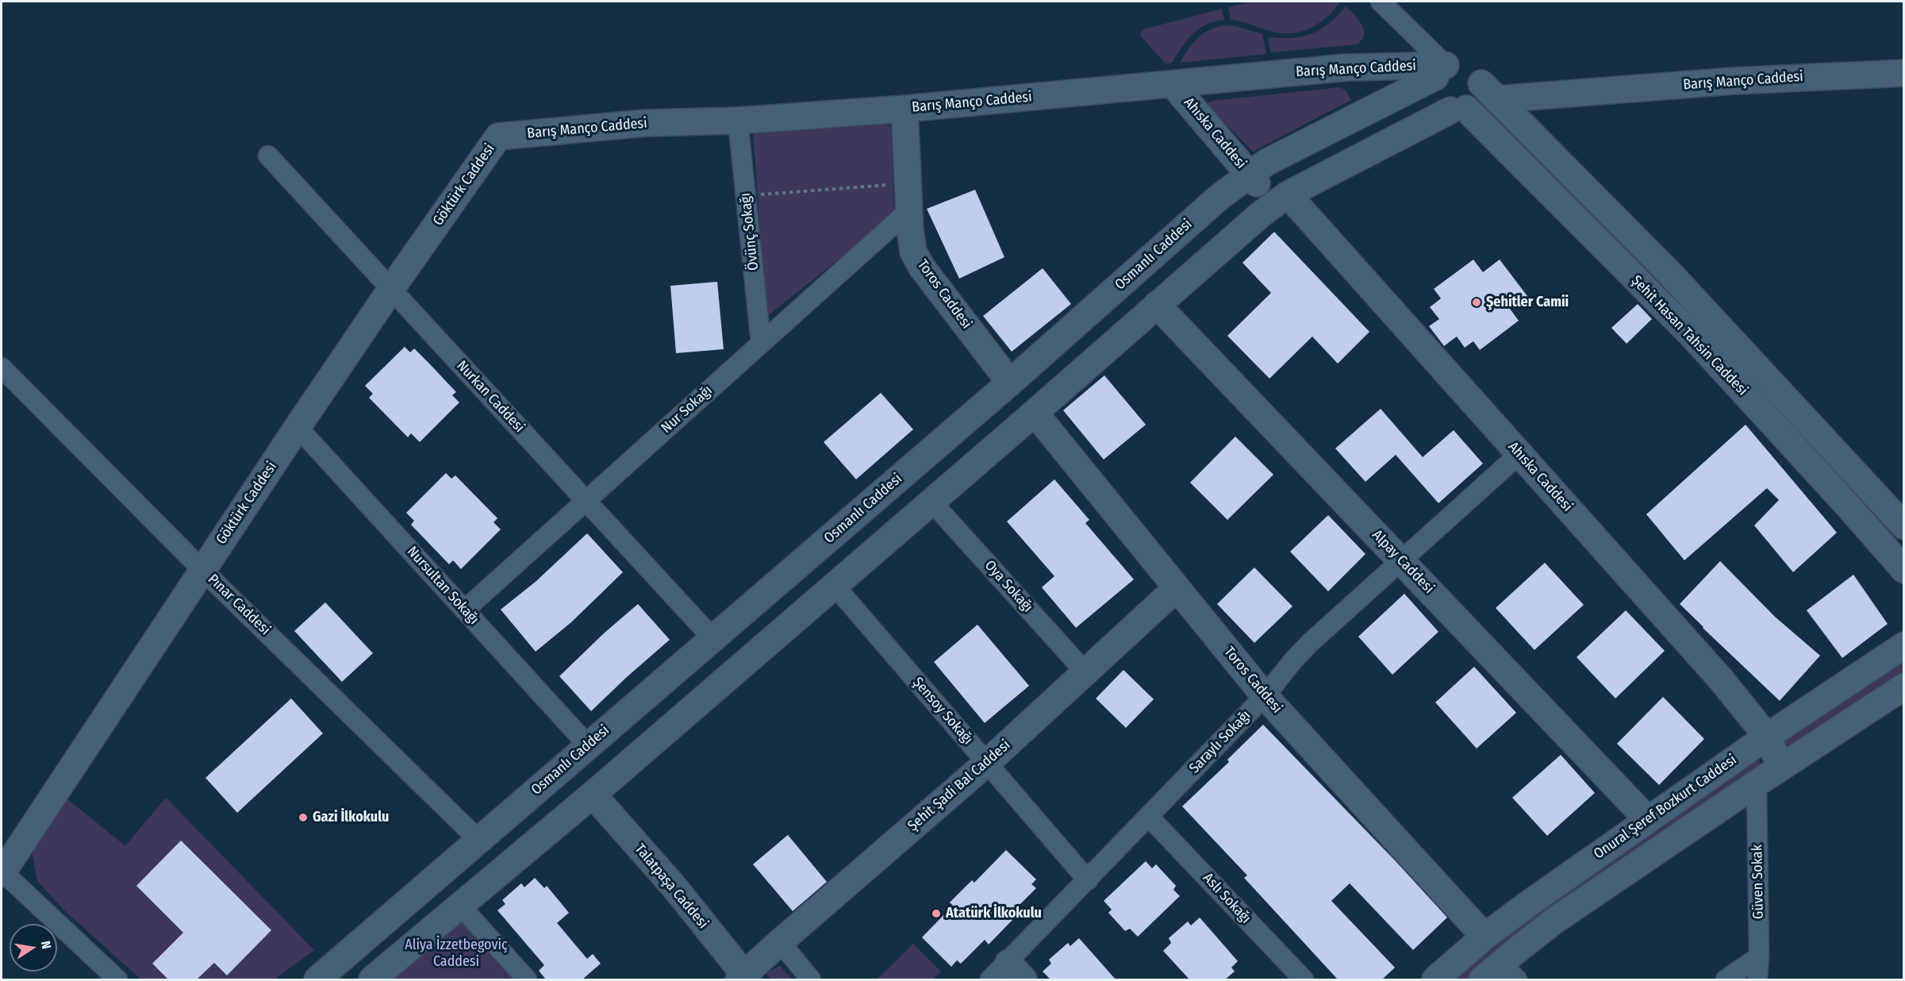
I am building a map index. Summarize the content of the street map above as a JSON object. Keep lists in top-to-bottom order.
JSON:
{
  "streets": {
    "street": [
      "Barış Manço Caddesi",
      "Ahıska Caddesi",
      "Göktürk Caddesi",
      "Övünç Sokağı",
      "Osmanlı Caddesi",
      "Toros Caddesi",
      "Şehit Hasan Tahsin Caddesi",
      "Nurkan Caddesi",
      "Nur Sokağı",
      "Alpay Caddesi",
      "Nursultan Sokağı",
      "Oya Sokağı",
      "Pınar Caddesi",
      "Şensoy Sokağı",
      "Saraylı Sokağı",
      "Şehit Şadi Bal Caddesi",
      "Onural Şeref Bozkurt Caddesi",
      "Güven Sokak",
      "Talatpaşa Caddesi",
      "Aslı Sokağı"
    ]
  },
  "crossings": [
    ["Barış Manço Caddesi", "Ahıska Caddesi"],
    ["Barış Manço Caddesi", "Göktürk Caddesi"],
    ["Barış Manço Caddesi", "Övünç Sokağı"],
    ["Barış Manço Caddesi", "Osmanlı Caddesi"],
    ["Barış Manço Caddesi", "Toros Caddesi"],
    ["Barış Manço Caddesi", "Şehit Hasan Tahsin Caddesi"],
    ["Ahıska Caddesi", "Osmanlı Caddesi"],
    ["Ahıska Caddesi", "Saraylı Sokağı"],
    ["Ahıska Caddesi", "Onural Şeref Bozkurt Caddesi"],
    ["Göktürk Caddesi", "Nurkan Caddesi"],
    ["Göktürk Caddesi", "Nursultan Sokağı"],
    ["Göktürk Caddesi", "Pınar Caddesi"],
    ["Övünç Sokağı", "Nur Sokağı"],
    ["Osmanlı Caddesi", "Toros Caddesi"],
    ["Osmanlı Caddesi", "Şehit Hasan Tahsin Caddesi"],
    ["Osmanlı Caddesi", "Nurkan Caddesi"],
    ["Osmanlı Caddesi", "Nursultan Sokağı"],
    ["Osmanlı Caddesi", "Pınar Caddesi"],
    ["Toros Caddesi", "Nur Sokağı"],
    ["Toros Caddesi", "Saraylı Sokağı"],
    ["Toros Caddesi", "Şehit Şadi Bal Caddesi"],
    ["Toros Caddesi", "Onural Şeref Bozkurt Caddesi"],
    ["Nurkan Caddesi", "Nur Sokağı"],
    ["Nur Sokağı", "Nursultan Sokağı"],
    ["Alpay Caddesi", "Saraylı Sokağı"],
    ["Alpay Caddesi", "Onural Şeref Bozkurt Caddesi"],
    ["Oya Sokağı", "Şehit Şadi Bal Caddesi"],
    ["Şensoy Sokağı", "Saraylı Sokağı"],
    ["Şensoy Sokağı", "Şehit Şadi Bal Caddesi"],
    ["Saraylı Sokağı", "Aslı Sokağı"],
    ["Şehit Şadi Bal Caddesi", "Talatpaşa Caddesi"]
  ],
  "parks": ["Aliya İzzetbegoviç Caddesi"],
  "places": ["Şehitler Camii", "Gazi İlkokulu", "Atatürk İlkokulu"],
  "north": "right"
}
